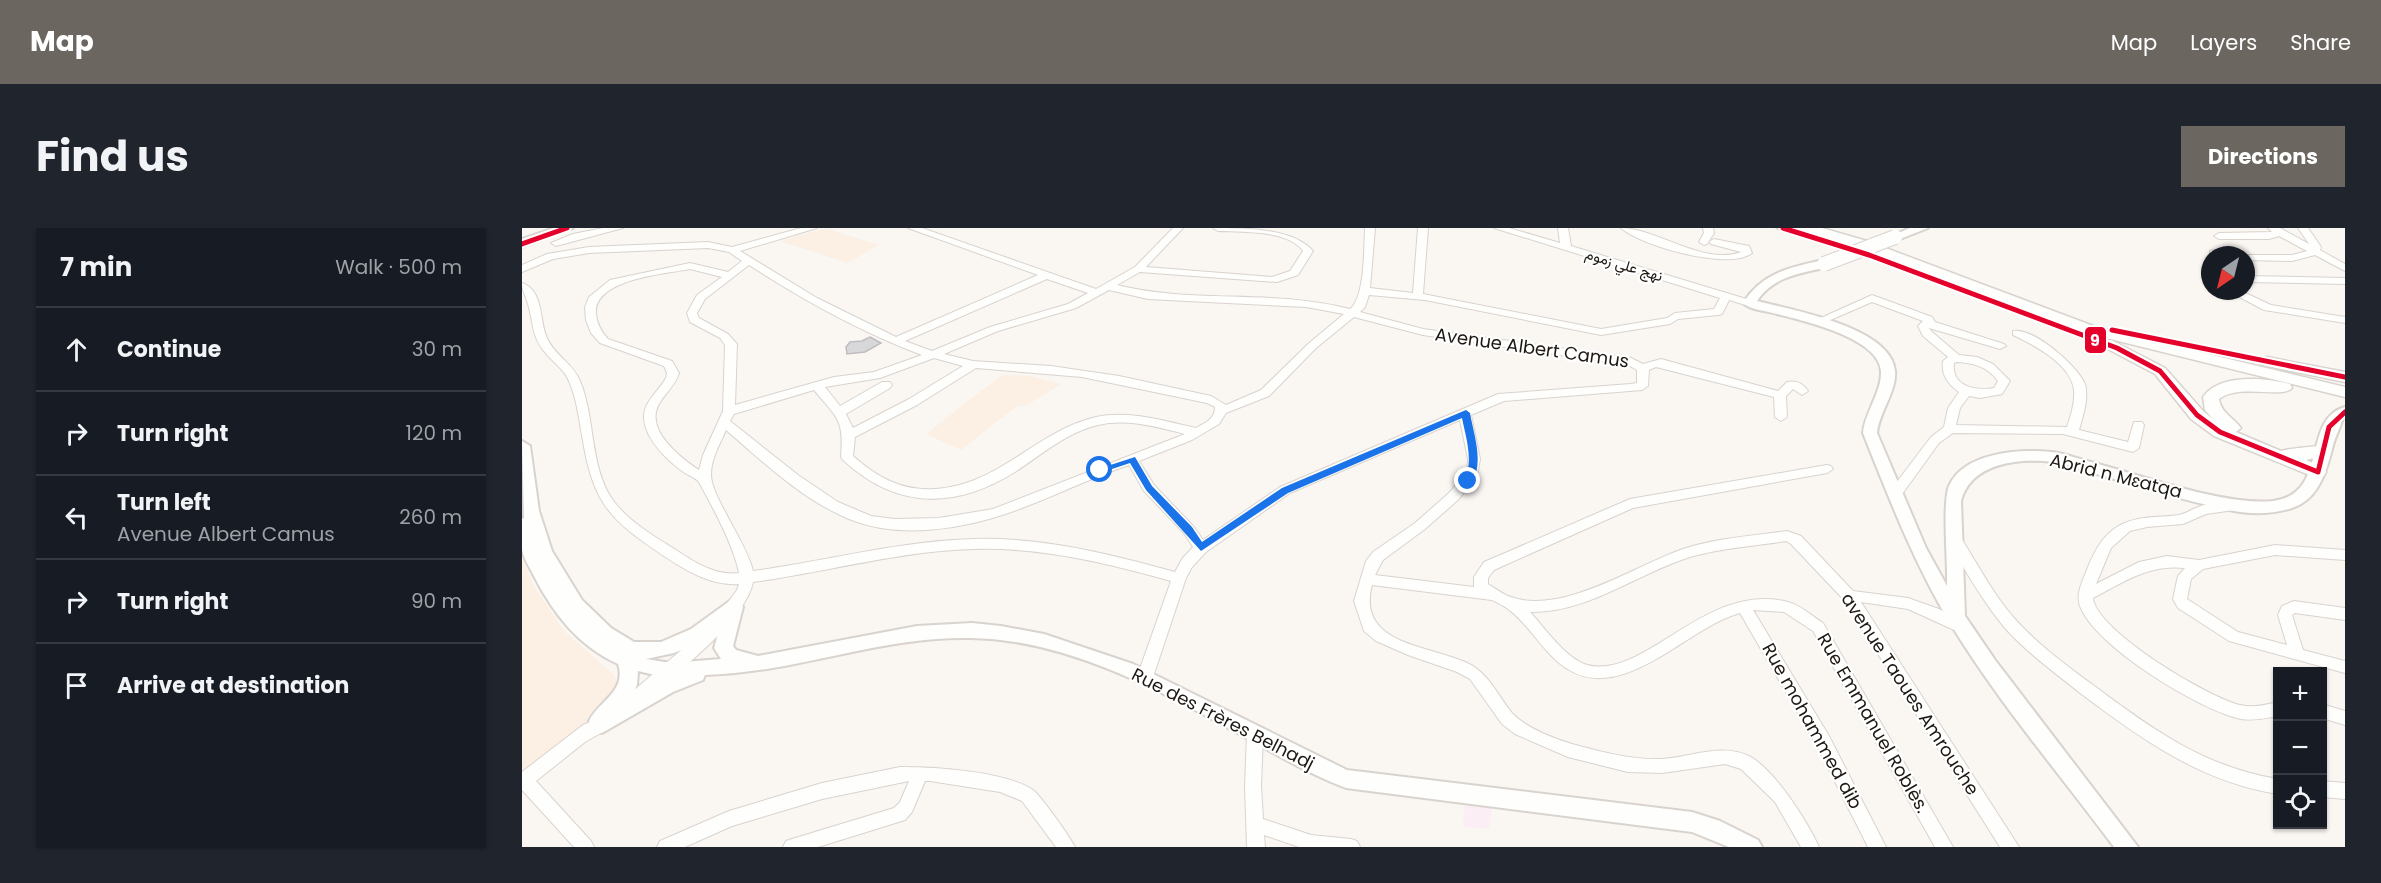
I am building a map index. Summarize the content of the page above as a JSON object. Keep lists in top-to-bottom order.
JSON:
{
  "streets": {
    "main road": ["Abrid n Mɛatqa", "Rue des Frères Belhadj"],
    "street": [
      "نهج علي زموم",
      "Avenue Albert Camus",
      "avenue Taoues Amrouche",
      "Rue Emmanuel Roblès.",
      "Rue mohammed dib"
    ]
  },
  "crossings": [
    ["Avenue Albert Camus", "Rue des Frères Belhadj"],
    ["avenue Taoues Amrouche", "Rue Emmanuel Roblès."],
    ["Rue Emmanuel Roblès.", "Rue mohammed dib"]
  ],
  "lines": ["transit line 9"],
  "north": "bottom left",
  "page": {
    "header": "Map",
    "nav": ["Map", "Layers", "Share"],
    "title": "Find us",
    "buttons": "Directions",
    "heading": ["7 min", "Walk · 500 m"],
    "list": [
      ["Continue", "30 m"],
      ["Turn right", "120 m"],
      ["Turn left", "Avenue Albert Camus", "260 m"],
      ["Turn right", "90 m"],
      "Arrive at destination"
    ],
    "map_buttons": ["+", "−"]
  }
}
